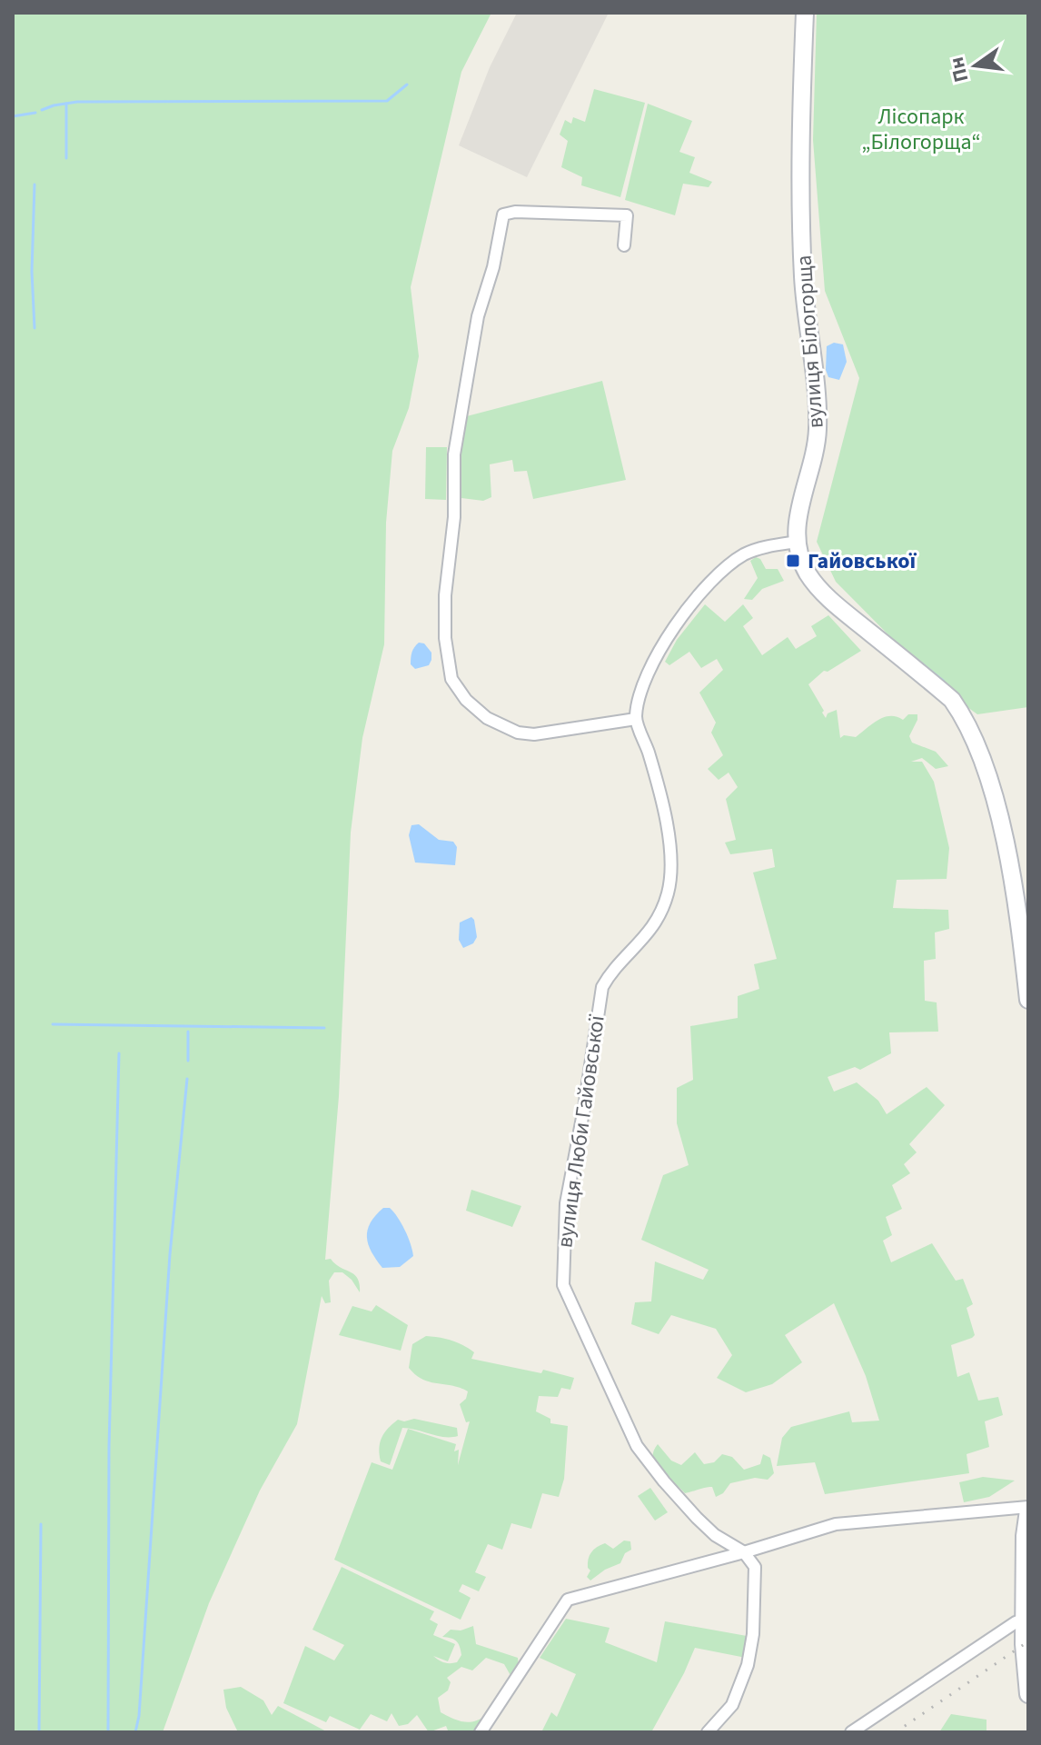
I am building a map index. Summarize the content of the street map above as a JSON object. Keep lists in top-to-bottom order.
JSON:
{
  "streets": {
    "street": ["вулиця Білогорща", "вулиця Люби Гайовської"]
  },
  "parks": ["Лісопарк „Білогорща“"],
  "places": {
    "transit": ["Гайовської"]
  },
  "north": "left"
}
